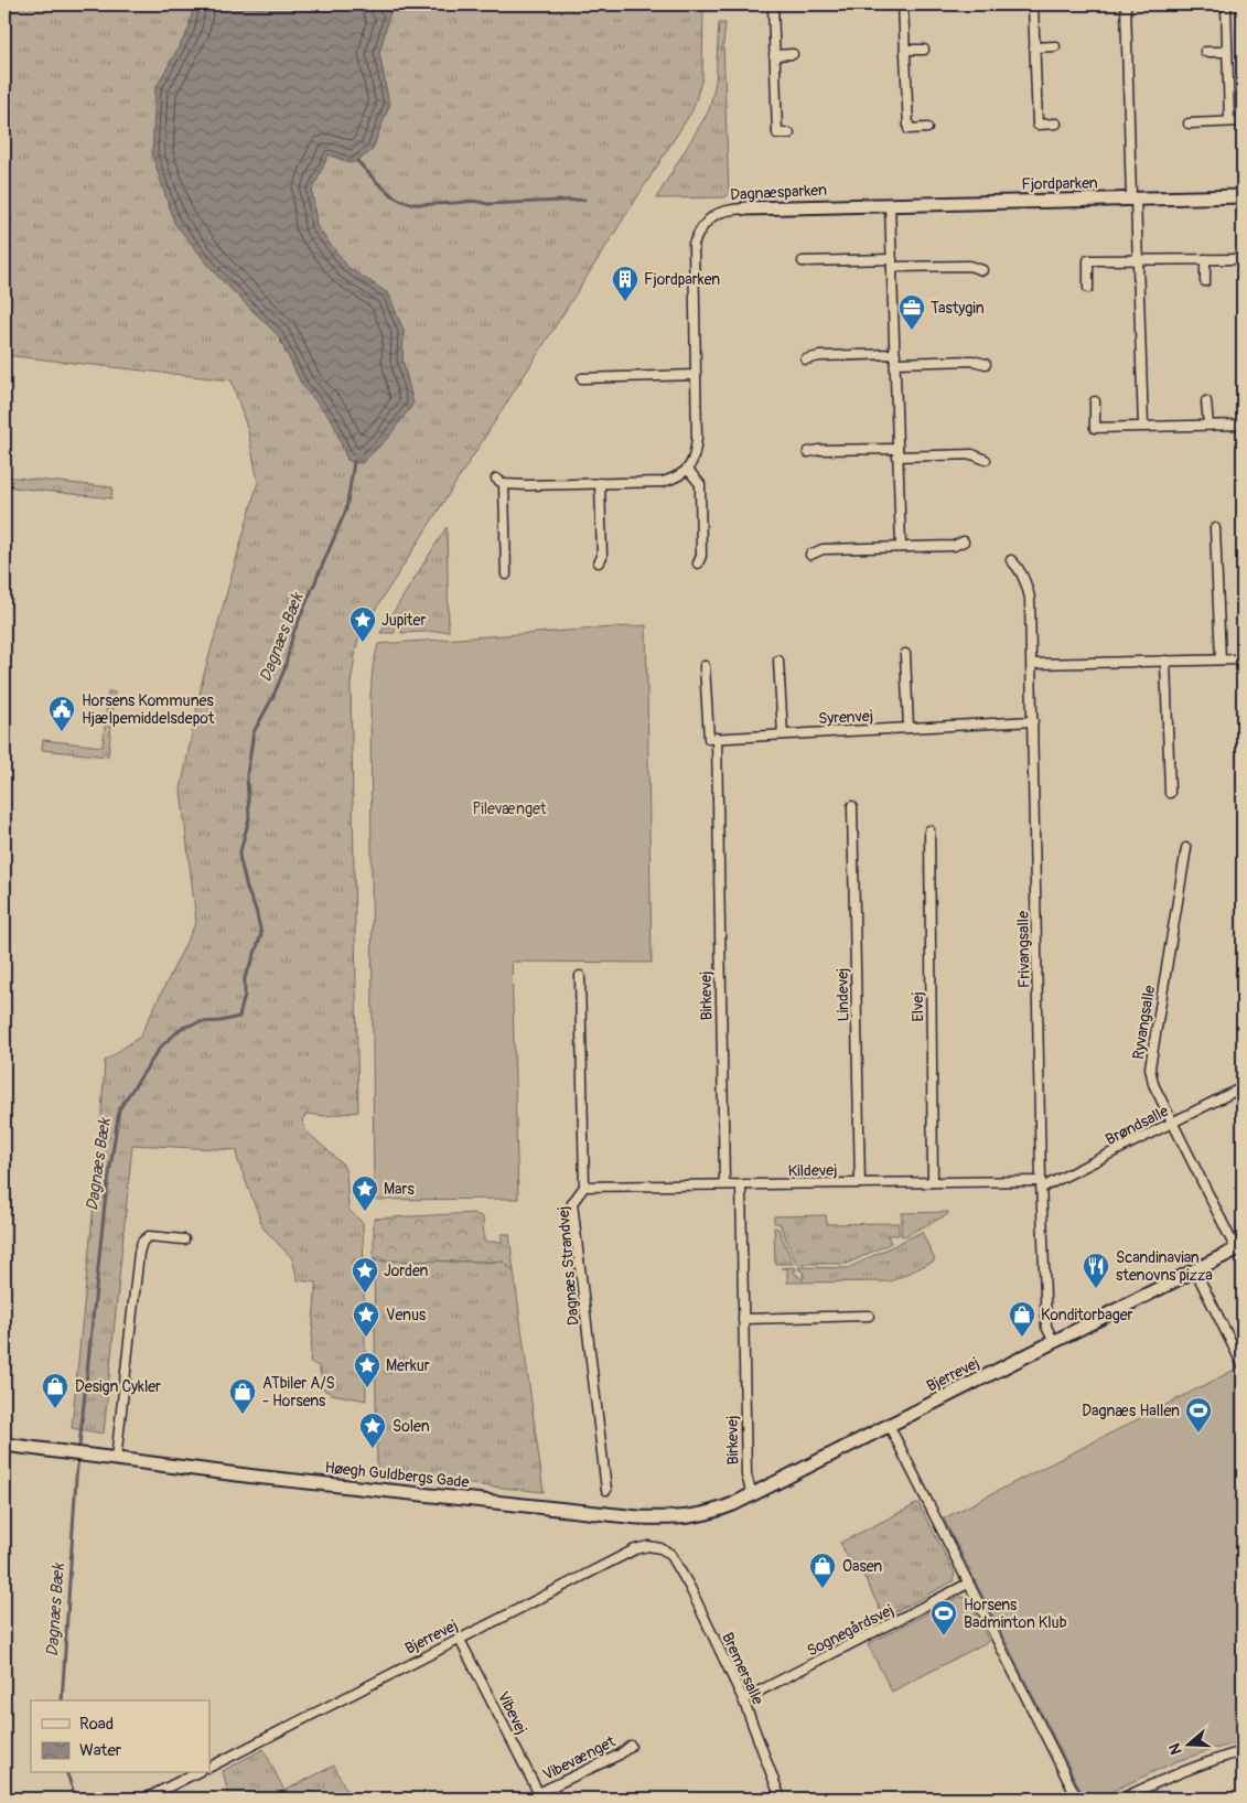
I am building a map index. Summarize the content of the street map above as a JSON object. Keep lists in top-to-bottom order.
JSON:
{
  "streets": {
    "street": [
      "Fjordparken",
      "Dagnæsparken",
      "Syrenvej",
      "Frivangsalle",
      "Lindevej",
      "Birkevej",
      "Elvej",
      "Ryvangsalle",
      "Brøndsalle",
      "Kildevej",
      "Dagnæs Strandvej",
      "Bjerrevej",
      "Høegh Guldbergs Gade",
      "Sognegårdsvej",
      "Bremersalle",
      "Vibevej",
      "Vibevænget"
    ]
  },
  "crossings": [
    ["Fjordparken", "Dagnæsparken"],
    ["Syrenvej", "Frivangsalle"],
    ["Syrenvej", "Birkevej"],
    ["Frivangsalle", "Brøndsalle"],
    ["Frivangsalle", "Kildevej"],
    ["Frivangsalle", "Bjerrevej"],
    ["Lindevej", "Kildevej"],
    ["Birkevej", "Kildevej"],
    ["Birkevej", "Bjerrevej"],
    ["Elvej", "Kildevej"],
    ["Ryvangsalle", "Brøndsalle"],
    ["Ryvangsalle", "Bjerrevej"],
    ["Brøndsalle", "Kildevej"],
    ["Kildevej", "Dagnæs Strandvej"],
    ["Bjerrevej", "Høegh Guldbergs Gade"],
    ["Bjerrevej", "Bremersalle"],
    ["Bjerrevej", "Vibevej"],
    ["Sognegårdsvej", "Bremersalle"],
    ["Vibevej", "Vibevænget"]
  ],
  "water": ["Dagnæs Bæk"],
  "parks": ["Pilevænget"],
  "places": {
    "building": ["Fjordparken"],
    "office": ["Tastygin"],
    "place": [
      "Jupiter",
      "Mars",
      "Jorden",
      "Venus",
      "Merkur",
      "Solen"
    ],
    "public building": ["Horsens Kommunes Hjælpemiddelsdepot"],
    "restaurant": ["Scandinavian stenovns pizza"],
    "shop": [
      "Konditorbager",
      "Design Cykler",
      "ATbiler A/S - Horsens",
      "Oasen"
    ],
    "sports": ["Dagnæs Hallen", "Horsens Badminton Klub"]
  },
  "legend": ["Road", "Water"],
  "north": "left"
}
